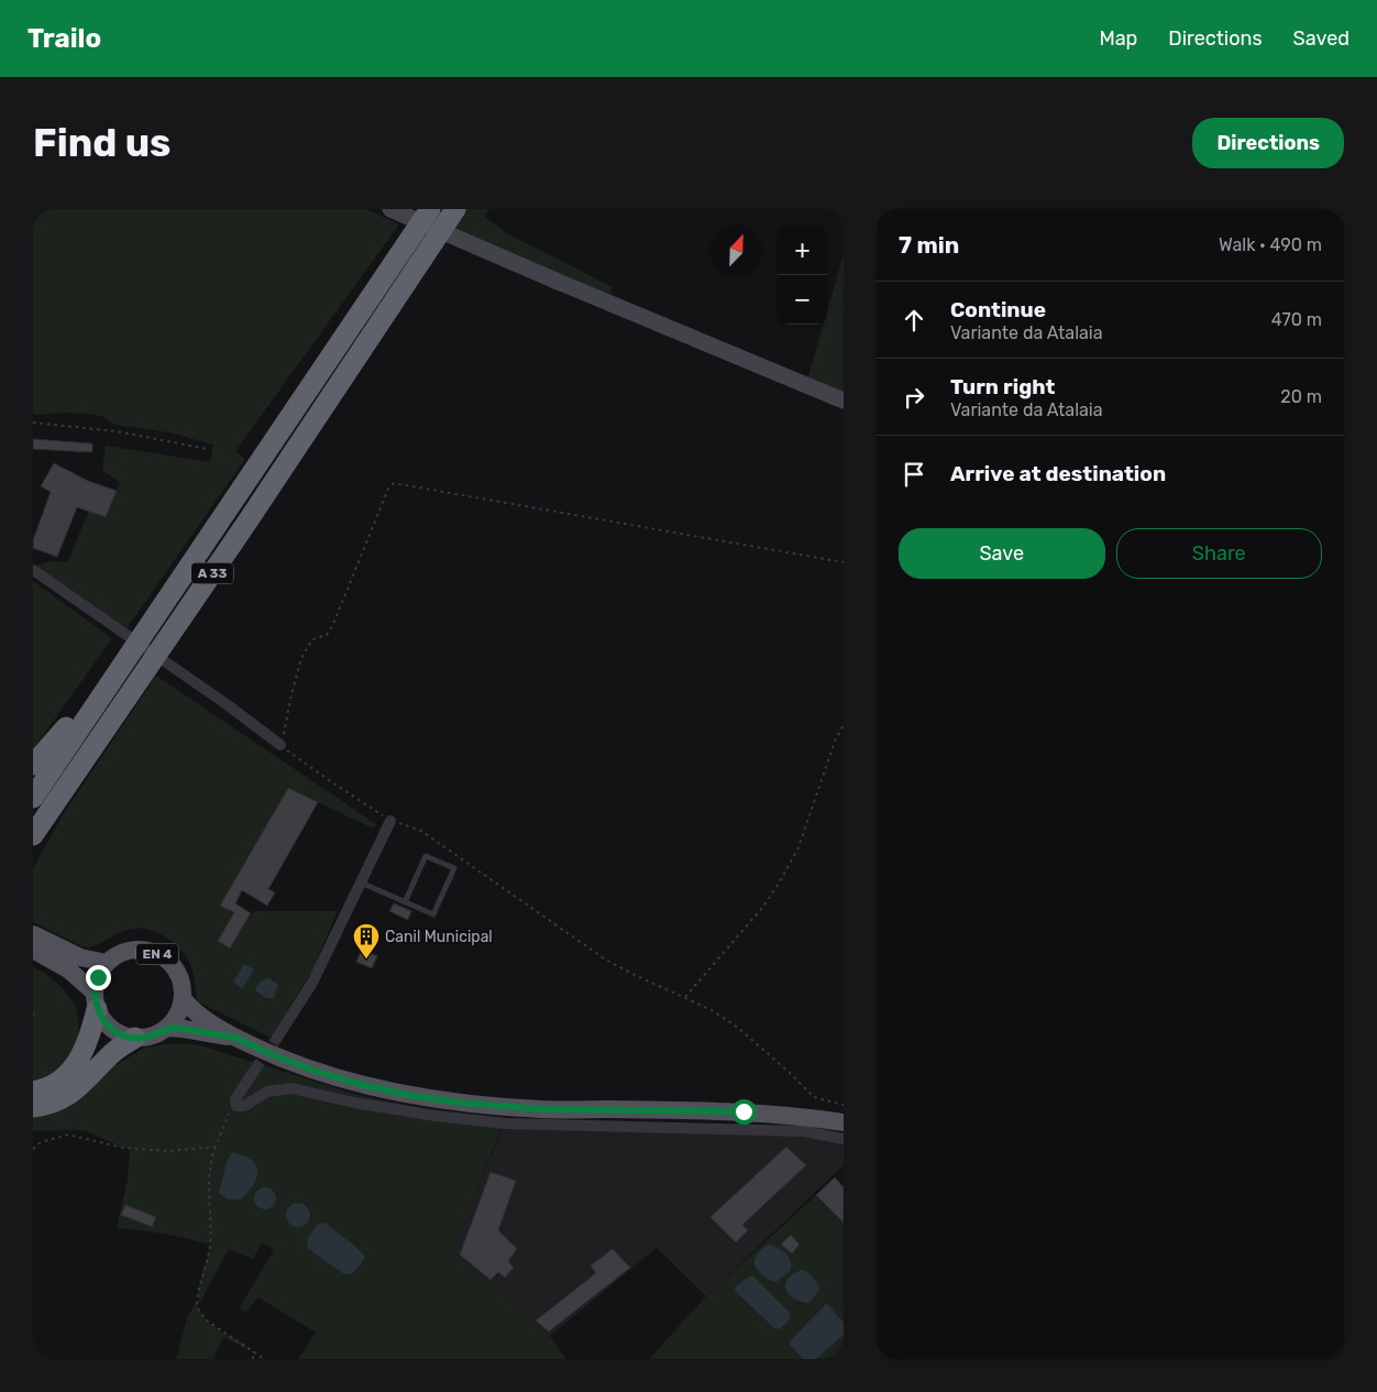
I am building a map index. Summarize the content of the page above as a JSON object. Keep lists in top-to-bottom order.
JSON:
{
  "streets": {
    "highway": ["A 33"],
    "main road": ["EN 4"]
  },
  "places": {
    "building": ["Canil Municipal"]
  },
  "north": "top right",
  "page": {
    "header": "Trailo",
    "nav": ["Map", "Directions", "Saved"],
    "buttons": [
      "Directions",
      ["Save", "Share"]
    ],
    "title": "Find us",
    "heading": ["7 min", "Walk · 490 m"],
    "map_buttons": ["+", "−"],
    "list": [
      ["Continue", "Variante da Atalaia", "470 m"],
      ["Turn right", "Variante da Atalaia", "20 m"],
      "Arrive at destination"
    ]
  }
}
